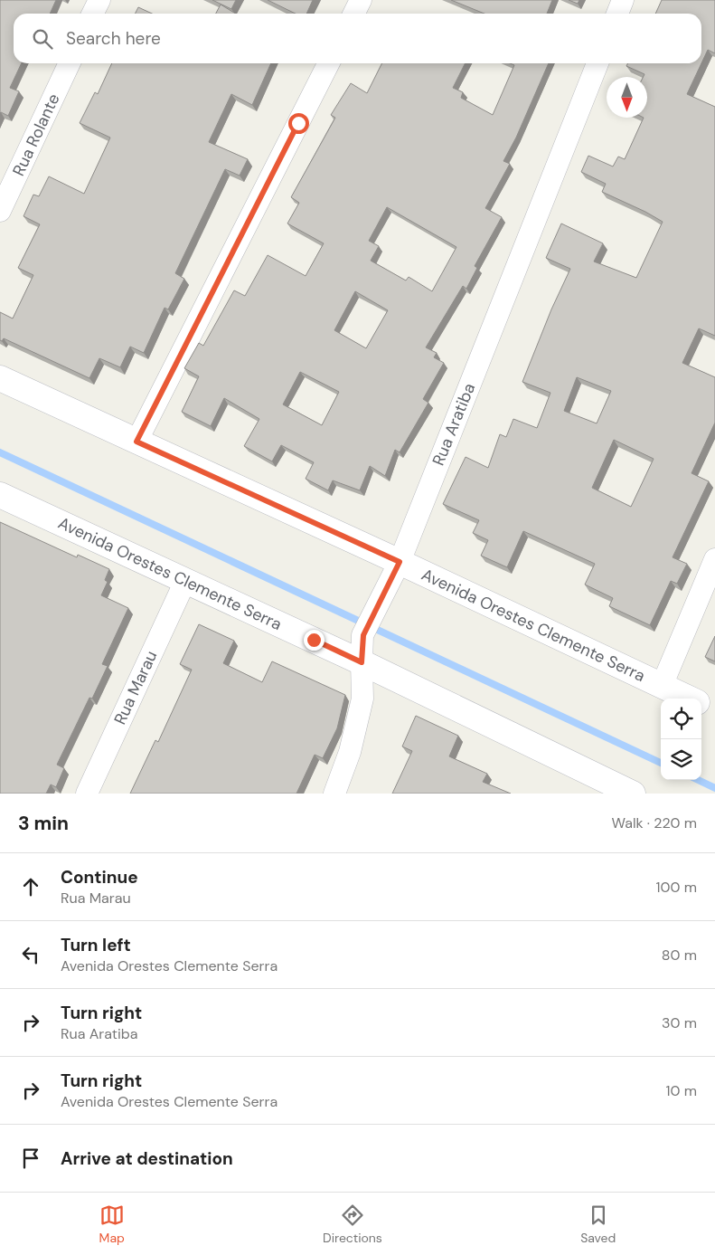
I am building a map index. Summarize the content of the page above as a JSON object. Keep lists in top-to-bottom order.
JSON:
{
  "streets": {
    "main road": ["Avenida Orestes Clemente Serra"],
    "street": ["Rua Rolante", "Rua Aratiba", "Rua Marau"]
  },
  "crossings": [
    ["Rua Aratiba", "Avenida Orestes Clemente Serra"],
    ["Avenida Orestes Clemente Serra", "Rua Marau"]
  ],
  "north": "bottom",
  "page": {
    "search": "Search here",
    "heading": ["3 min", "Walk · 220 m"],
    "list": [
      ["Continue", "Rua Marau", "100 m"],
      ["Turn left", "Avenida Orestes Clemente Serra", "80 m"],
      ["Turn right", "Rua Aratiba", "30 m"],
      ["Turn right", "Avenida Orestes Clemente Serra", "10 m"],
      "Arrive at destination"
    ],
    "nav": ["Map", "Directions", "Saved"]
  }
}
